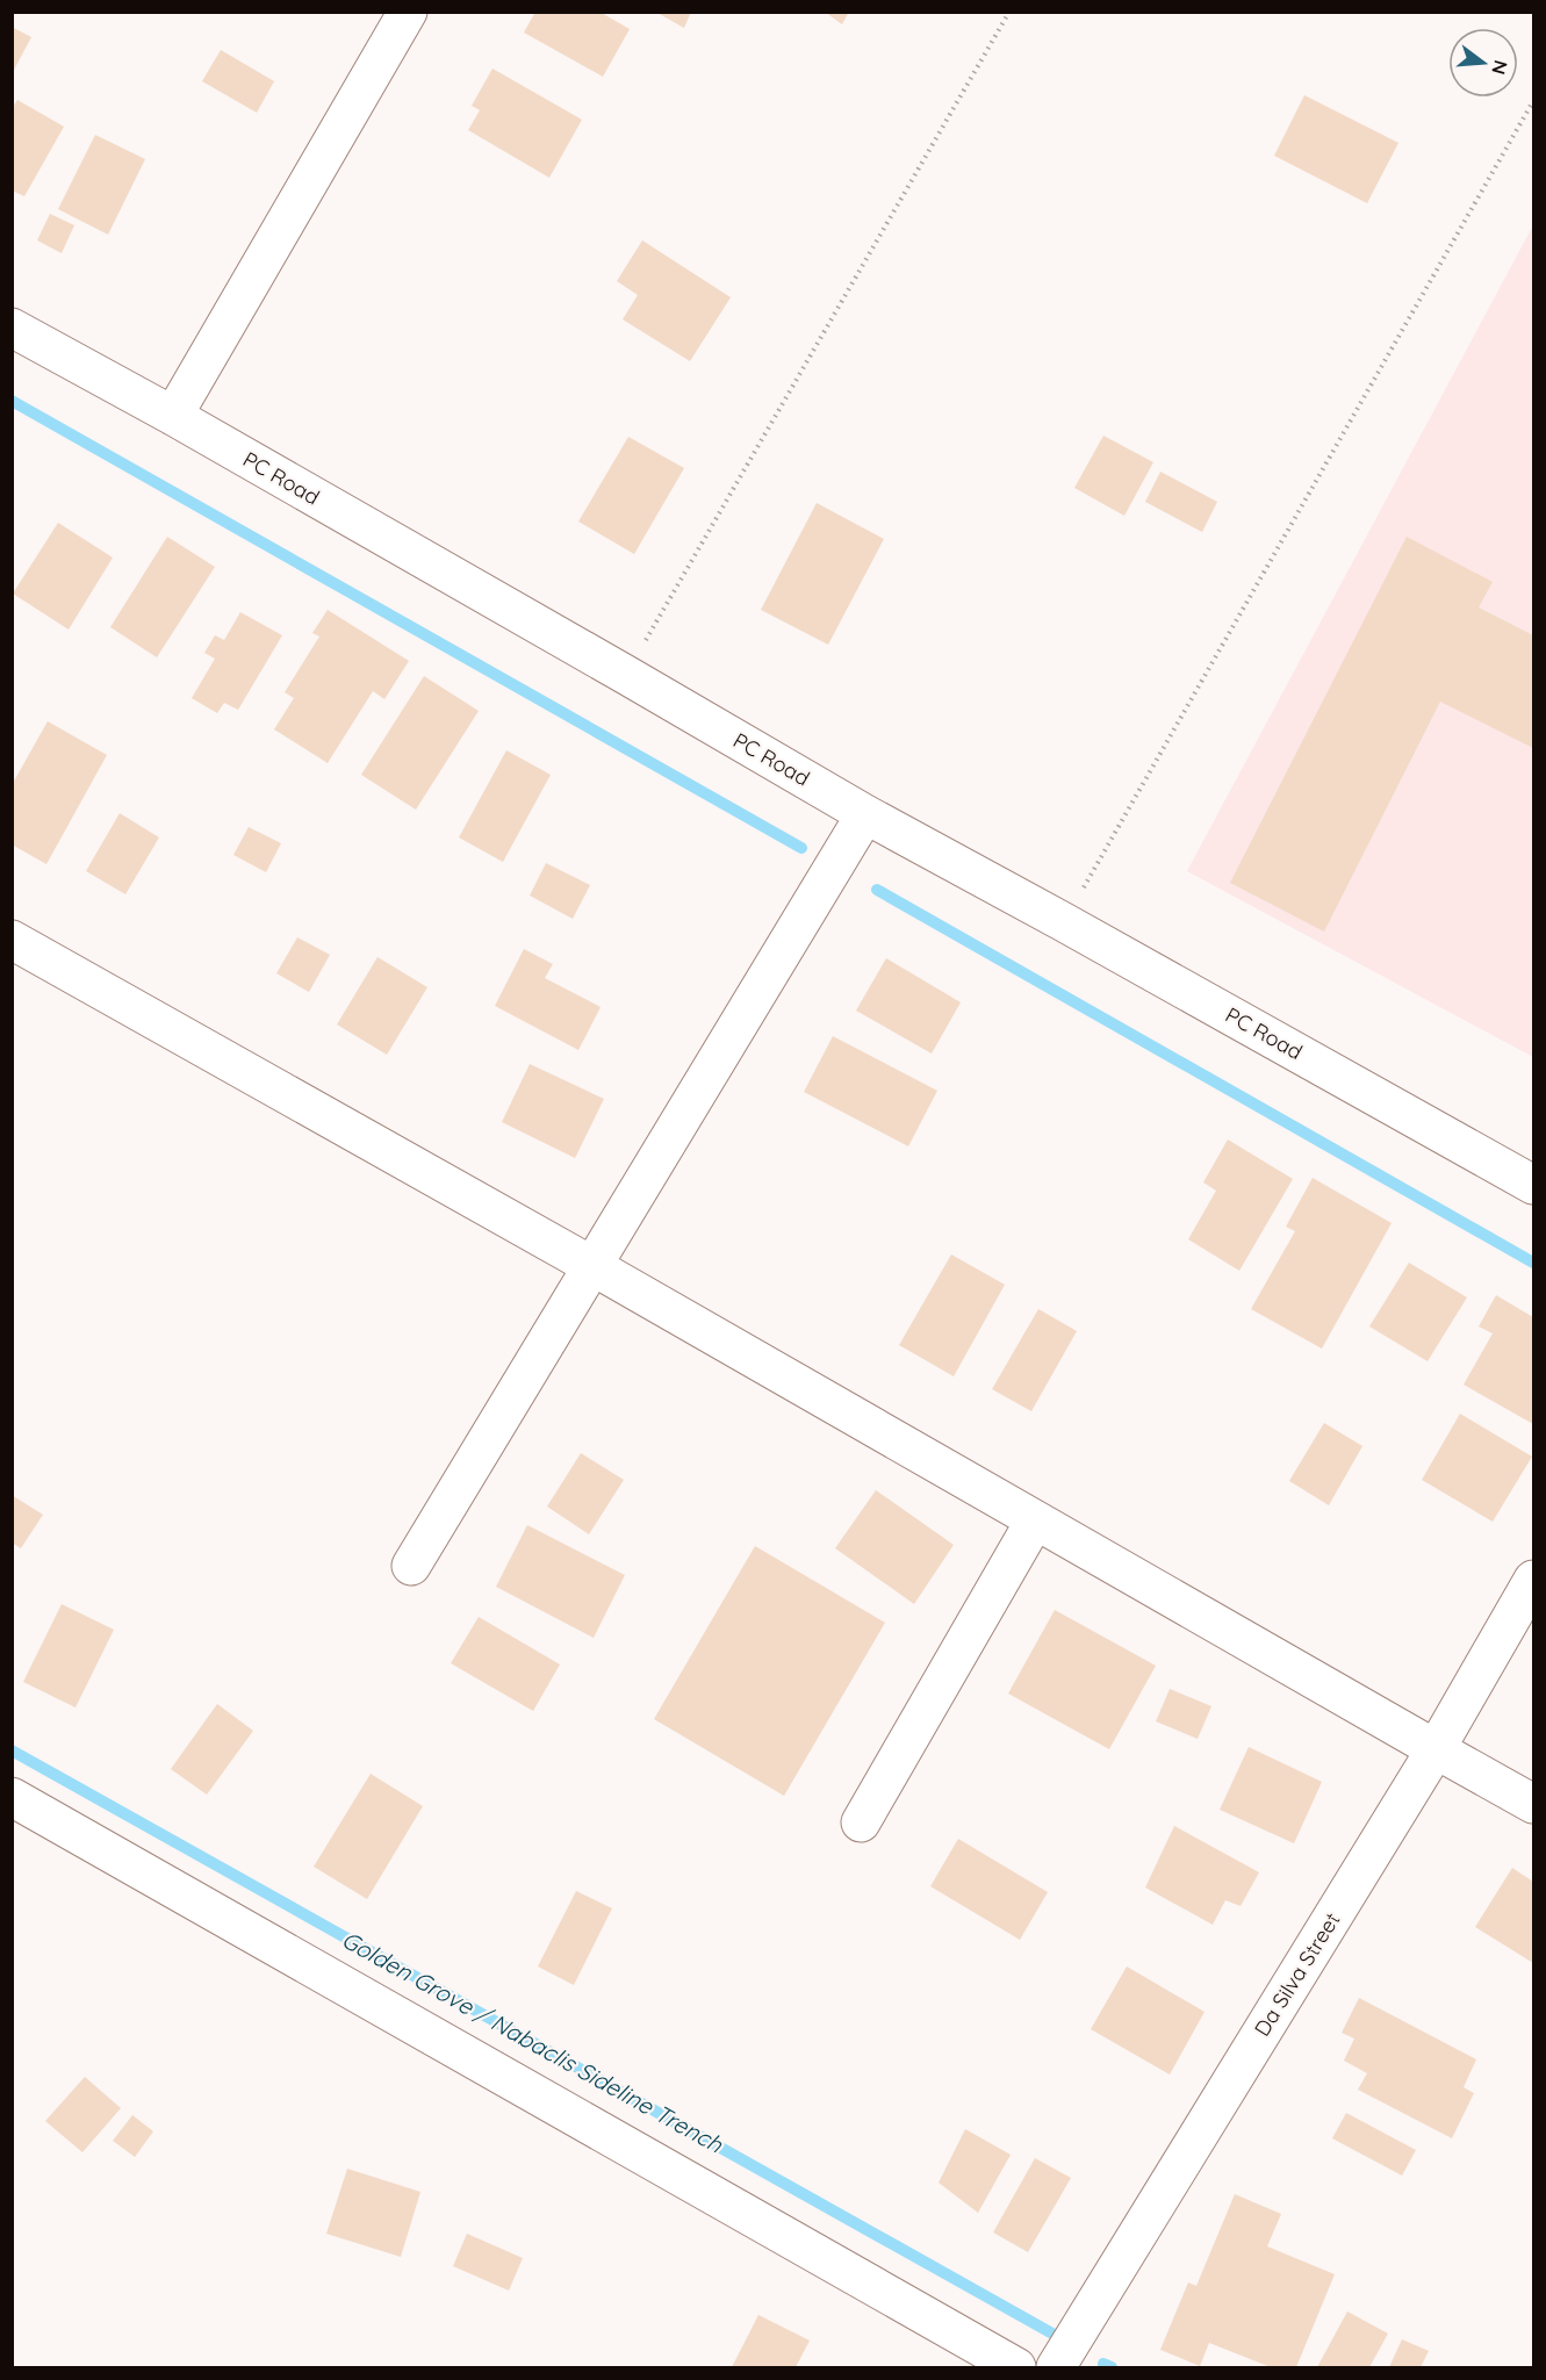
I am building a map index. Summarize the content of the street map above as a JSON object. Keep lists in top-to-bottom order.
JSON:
{
  "streets": {
    "street": ["PC Road", "Da Silva Street"]
  },
  "water": ["Golden Grove / Nabaclis Sideline Trench"],
  "north": "right"
}
